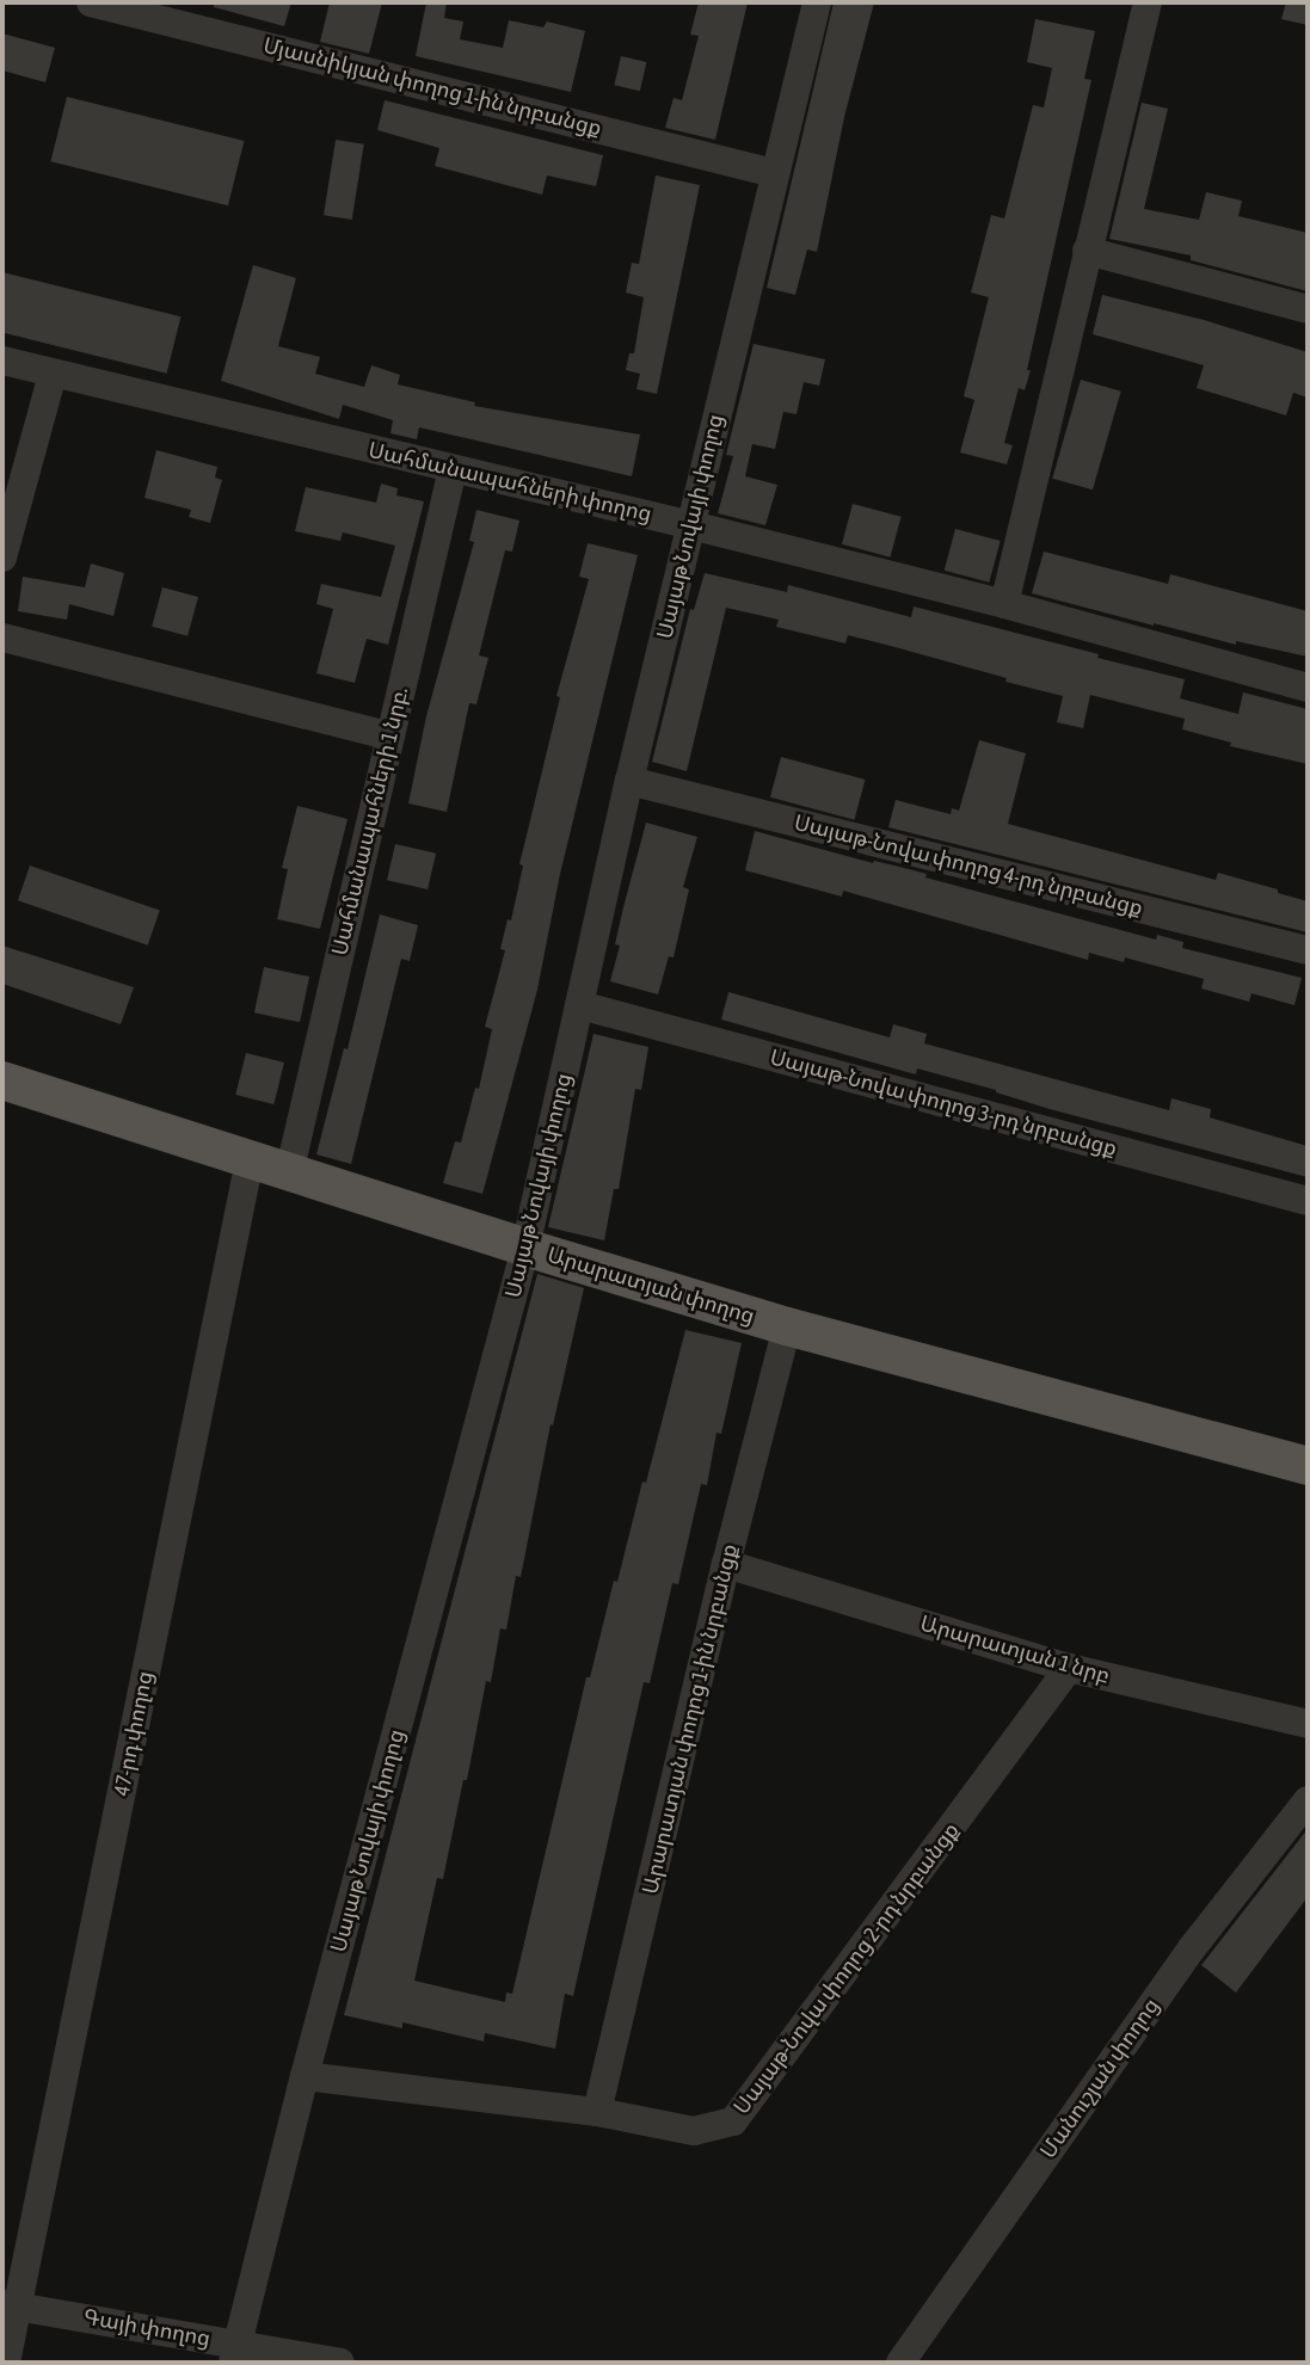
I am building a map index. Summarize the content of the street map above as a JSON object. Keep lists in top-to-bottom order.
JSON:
{
  "streets": {
    "main road": ["Արարատյան փողոց"],
    "street": [
      "Մյասնիկյան փողոց 1-ին նրբանցք",
      "Սահմանապահների փողոց",
      "Սայաթ Նովայի փողոց",
      "Սահմանապահների 1 նրբ.",
      "Սայաթ-Նովա փողոց 4-րդ նրբանցք",
      "Սայաթ-Նովա փողոց 3-րդ նրբանցք",
      "Արարատյան 1 նրբ",
      "Արարատյան փողոց 1-ին նրբանցք",
      "47-րդ փողոց",
      "Սայաթ-Նովա փողոց 2-րդ նրբանցք",
      "Մանուշյան փողոց",
      "Գայի փողոց"
    ]
  },
  "crossings": [
    ["Մյասնիկյան փողոց 1-ին նրբանցք", "Սայաթ Նովայի փողոց"],
    ["Սահմանապահների փողոց", "Սայաթ Նովայի փողոց"],
    ["Սահմանապահների փողոց", "Սահմանապահների 1 նրբ."],
    ["Սայաթ Նովայի փողոց", "Սայաթ-Նովա փողոց 4-րդ նրբանցք"],
    ["Սայաթ Նովայի փողոց", "Սայաթ-Նովա փողոց 3-րդ նրբանցք"],
    ["Սայաթ Նովայի փողոց", "Արարատյան փողոց"],
    ["Սայաթ Նովայի փողոց", "Սայաթ-Նովա փողոց 2-րդ նրբանցք"],
    ["Սայաթ Նովայի փողոց", "Գայի փողոց"],
    ["Սահմանապահների 1 նրբ.", "Արարատյան փողոց"],
    ["Արարատյան փողոց", "Արարատյան փողոց 1-ին նրբանցք"],
    ["Արարատյան փողոց", "47-րդ փողոց"],
    ["Արարատյան 1 նրբ", "Արարատյան փողոց 1-ին նրբանցք"],
    ["Արարատյան 1 նրբ", "Սայաթ-Նովա փողոց 2-րդ նրբանցք"],
    ["Արարատյան փողոց 1-ին նրբանցք", "Սայաթ-Նովա փողոց 2-րդ նրբանցք"],
    ["47-րդ փողոց", "Գայի փողոց"]
  ]
}
